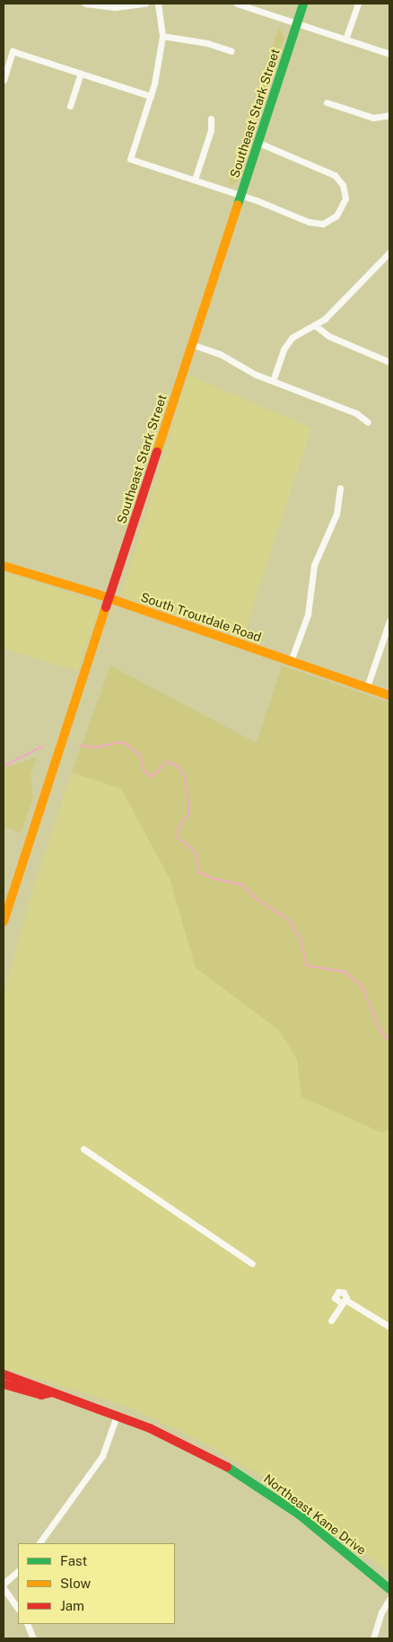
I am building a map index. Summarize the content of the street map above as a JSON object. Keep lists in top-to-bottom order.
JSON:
{
  "streets": {
    "main road": ["Southeast Stark Street", "South Troutdale Road", "Northeast Kane Drive"]
  },
  "crossings": [
    ["Southeast Stark Street", "South Troutdale Road"]
  ],
  "legend": ["Fast", "Slow", "Jam"]
}
